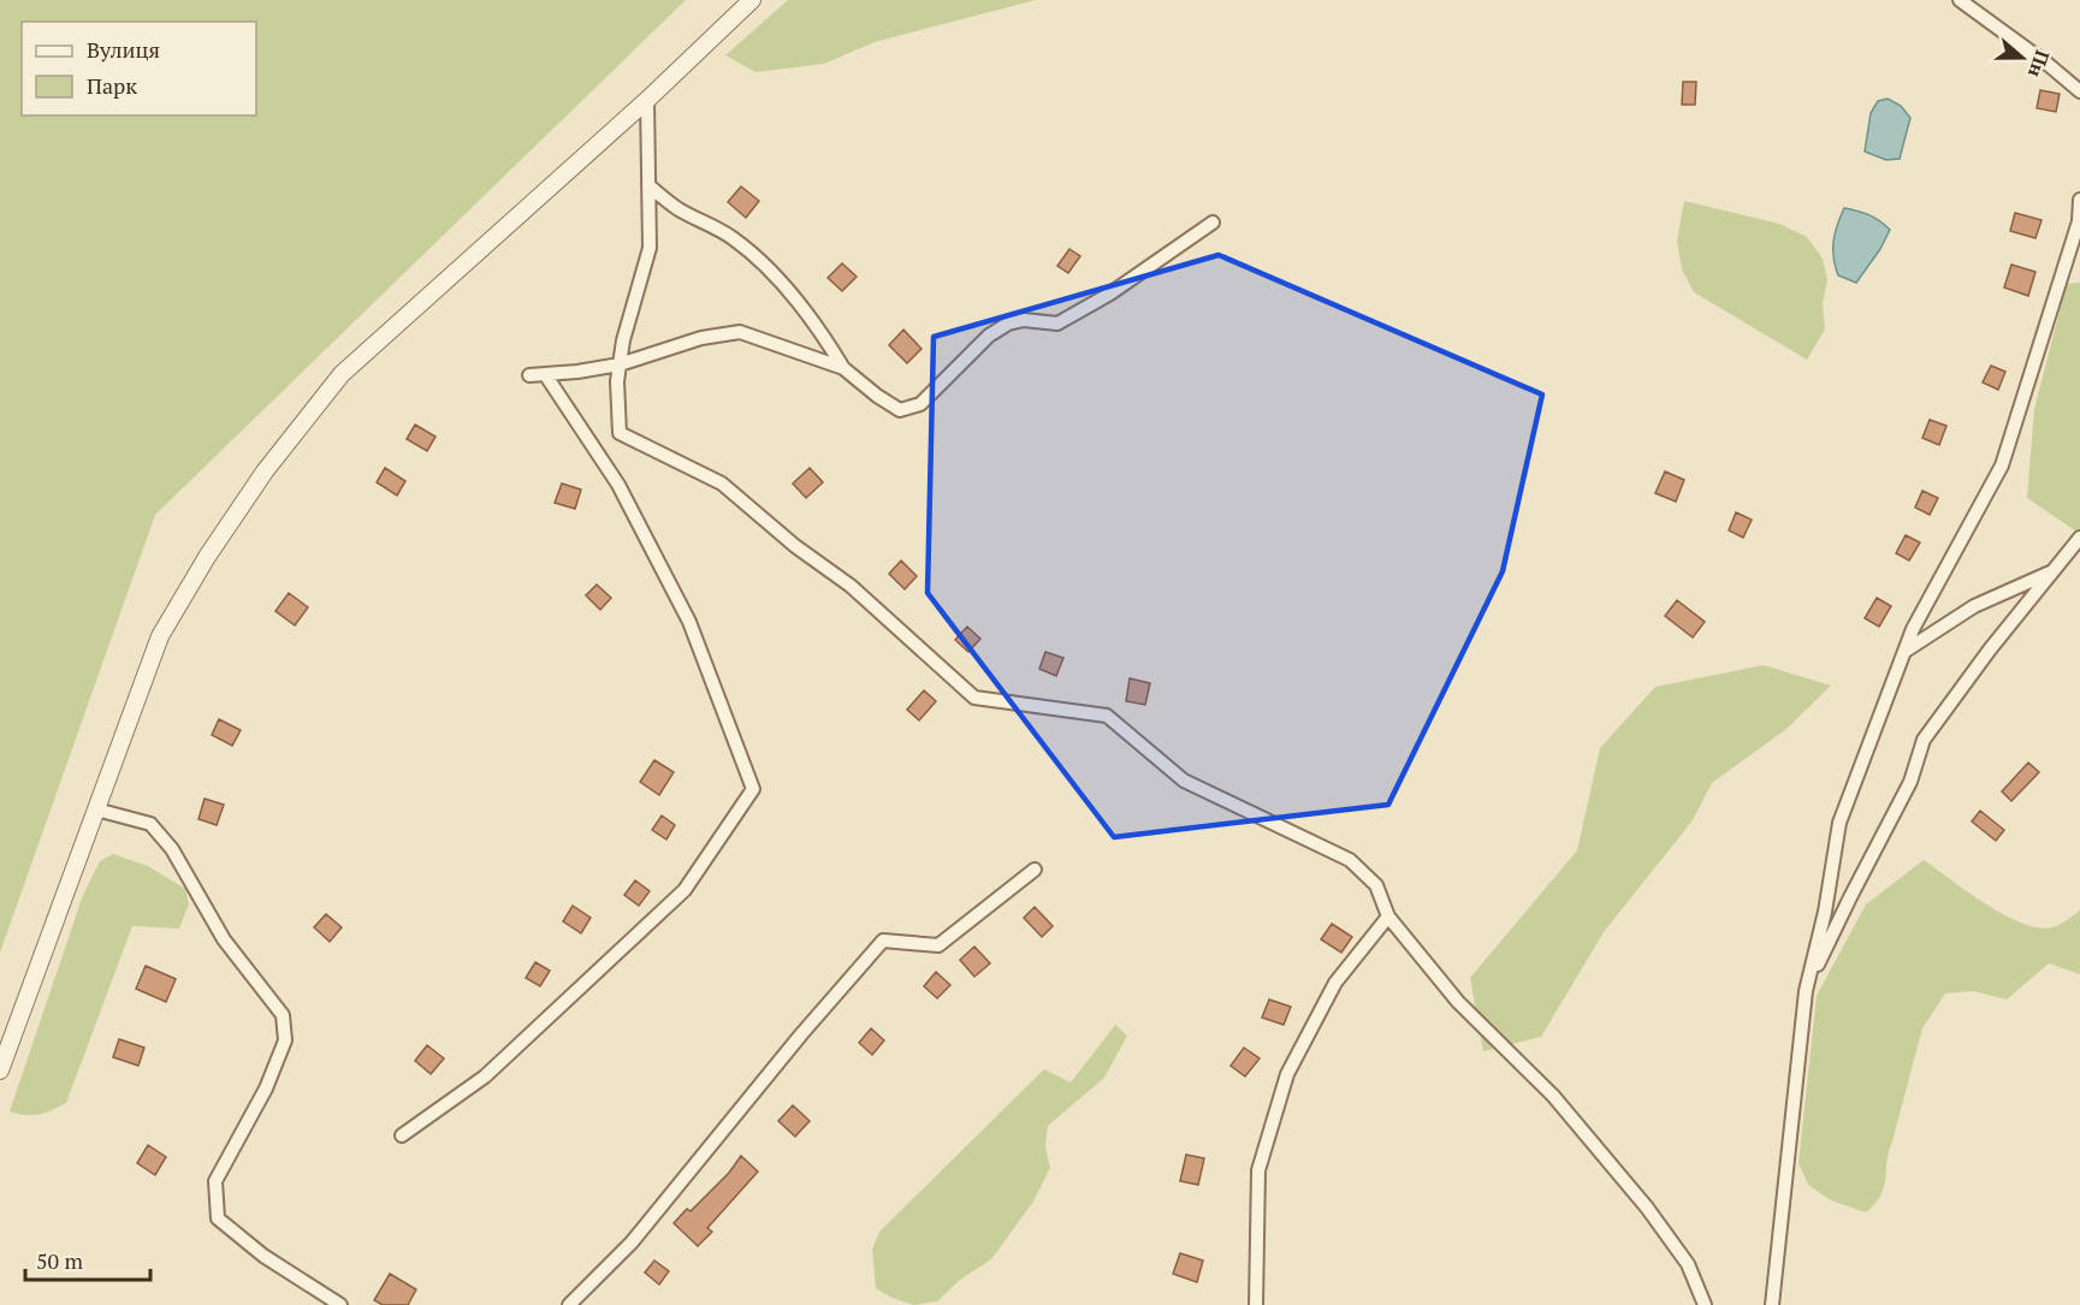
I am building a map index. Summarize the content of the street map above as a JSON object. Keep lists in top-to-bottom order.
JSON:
{
  "legend": ["Вулиця", "Парк"],
  "scale_bar": "50 m",
  "north": "right"
}
